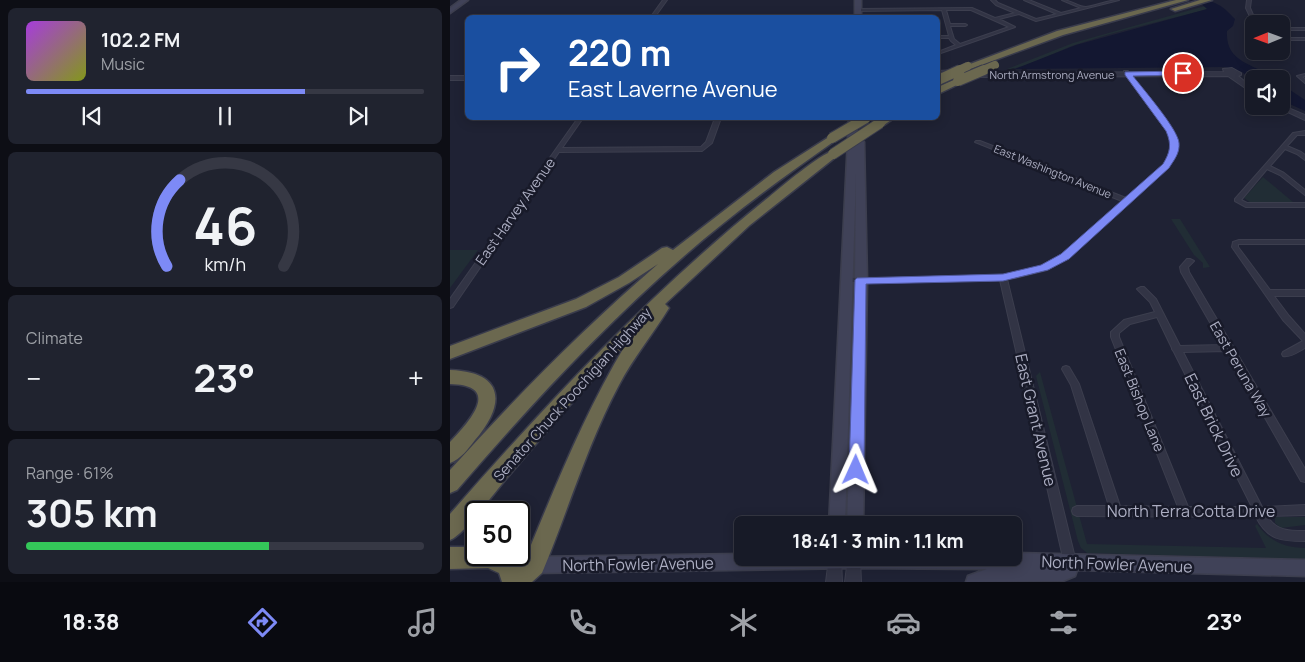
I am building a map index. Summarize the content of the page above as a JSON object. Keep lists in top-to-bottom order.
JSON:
{
  "streets": {
    "highway": ["Senator Chuck Poochigian Highway"],
    "main road": ["North Fowler Avenue"],
    "street": [
      "North Armstrong Avenue",
      "East Washington Avenue",
      "East Harvey Avenue",
      "East Peruna Way",
      "East Bishop Lane",
      "East Grant Avenue",
      "East Brick Drive",
      "North Terra Cotta Drive"
    ]
  },
  "crossings": [
    ["East Bishop Lane", "East Brick Drive"],
    ["East Bishop Lane", "North Terra Cotta Drive"],
    ["East Grant Avenue", "North Fowler Avenue"],
    ["East Brick Drive", "North Terra Cotta Drive"]
  ],
  "north": "left",
  "page": {
    "turn": ["220 m", "East Laverne Avenue"],
    "song": ["102.2 FM", "Music"],
    "tile": [
      "Climate",
      ["Range · 61%", "305 km"]
    ],
    "heat": ["−", "23°", "+"],
    "limit": "50",
    "trip": "18:41 · 3 min · 1.1 km",
    "tabs": ["18:38", "23°"],
    "gauge": ["46", "km/h"]
  }
}
